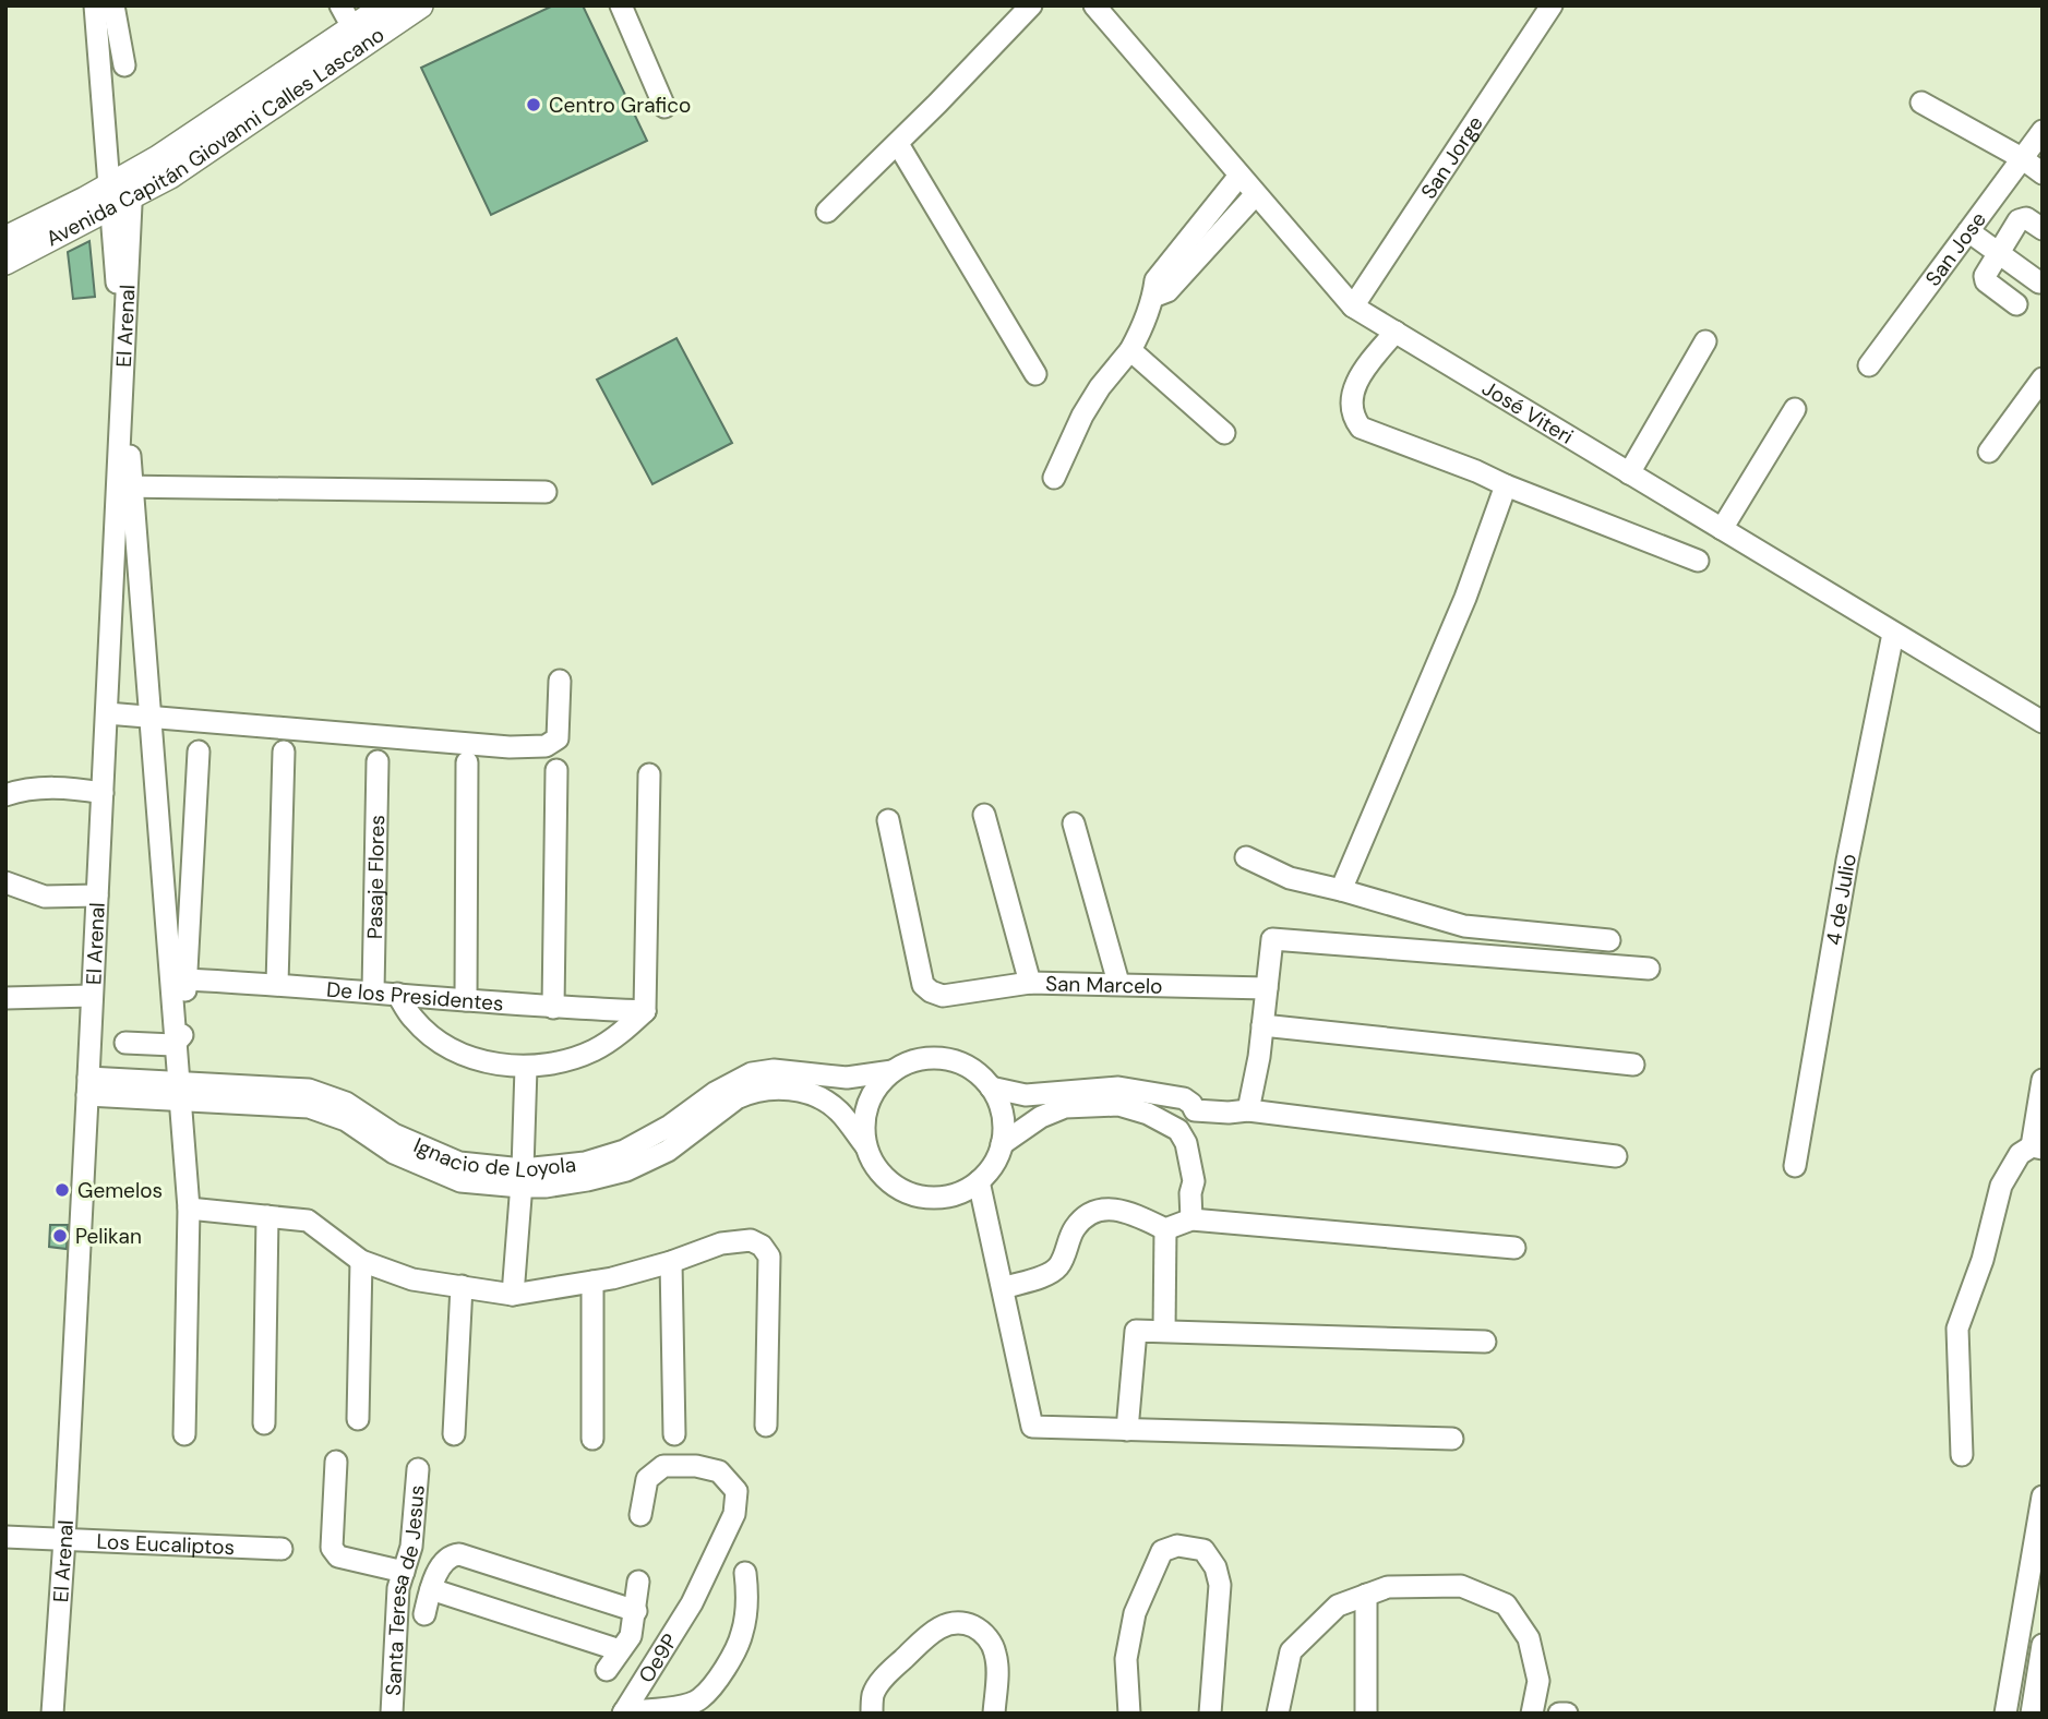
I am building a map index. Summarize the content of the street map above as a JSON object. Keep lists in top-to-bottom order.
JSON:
{
  "streets": {
    "main road": ["Avenida Capitán Giovanni Calles Lascano"],
    "street": [
      "San Jorge",
      "San Jose",
      "El Arenal",
      "José Viteri",
      "Pasaje Flores",
      "4 de Julio",
      "San Marcelo",
      "De los Presidentes",
      "Ignacio de Loyola",
      "Los Eucaliptos",
      "Santa Teresa de Jesus",
      "Oe9P"
    ]
  },
  "crossings": [
    ["Avenida Capitán Giovanni Calles Lascano", "El Arenal"],
    ["San Jorge", "José Viteri"],
    ["El Arenal", "Ignacio de Loyola"],
    ["El Arenal", "Los Eucaliptos"],
    ["José Viteri", "4 de Julio"],
    ["Pasaje Flores", "De los Presidentes"]
  ],
  "places": ["Centro Grafico", "Gemelos", "Pelikan"]
}
